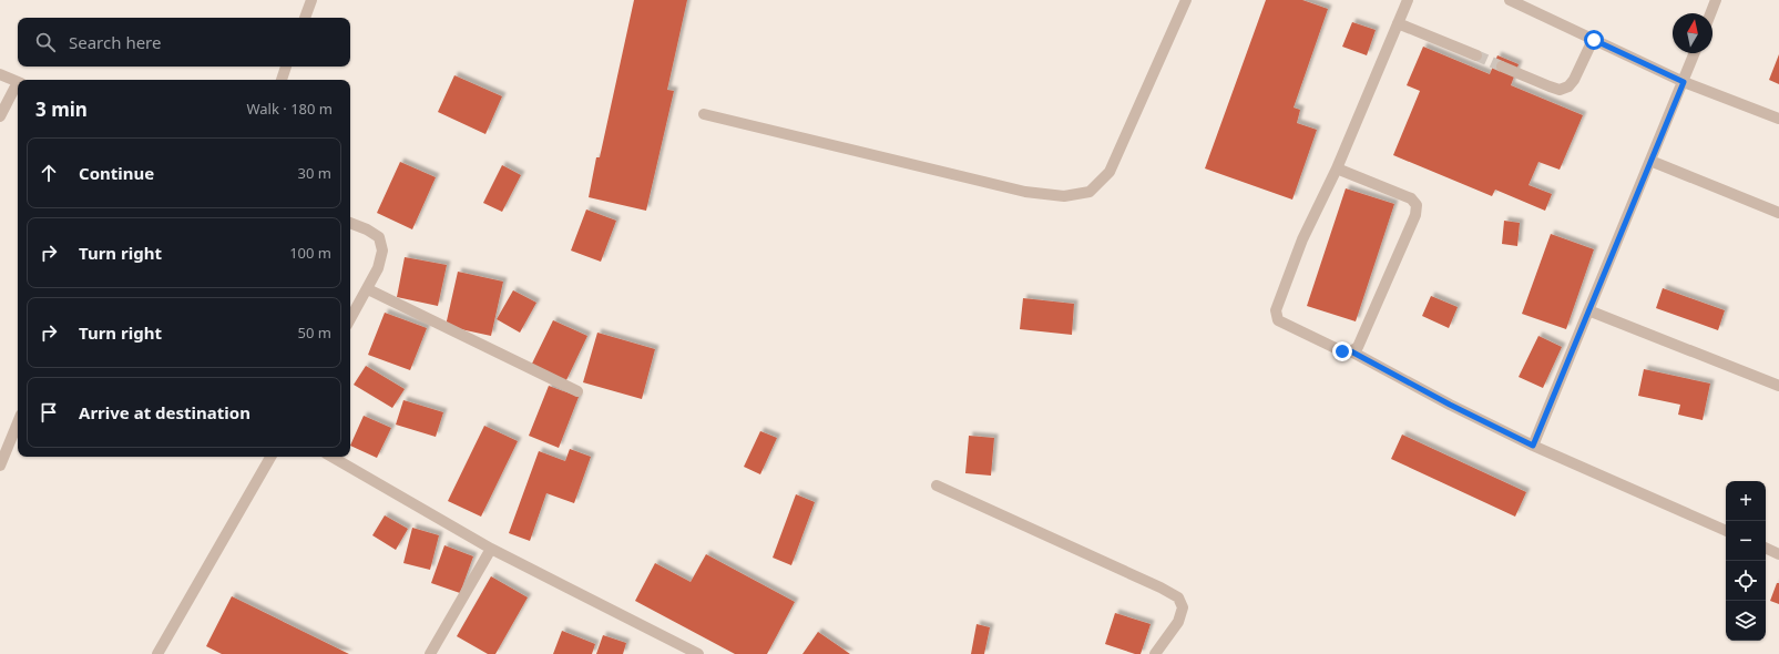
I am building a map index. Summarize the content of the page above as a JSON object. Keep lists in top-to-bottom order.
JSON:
{
  "north": "top",
  "page": {
    "search": "Search here",
    "heading": ["3 min", "Walk · 180 m"],
    "list": [
      ["Continue", "30 m"],
      ["Turn right", "100 m"],
      ["Turn right", "50 m"],
      "Arrive at destination"
    ],
    "map_buttons": ["+", "−"]
  }
}
